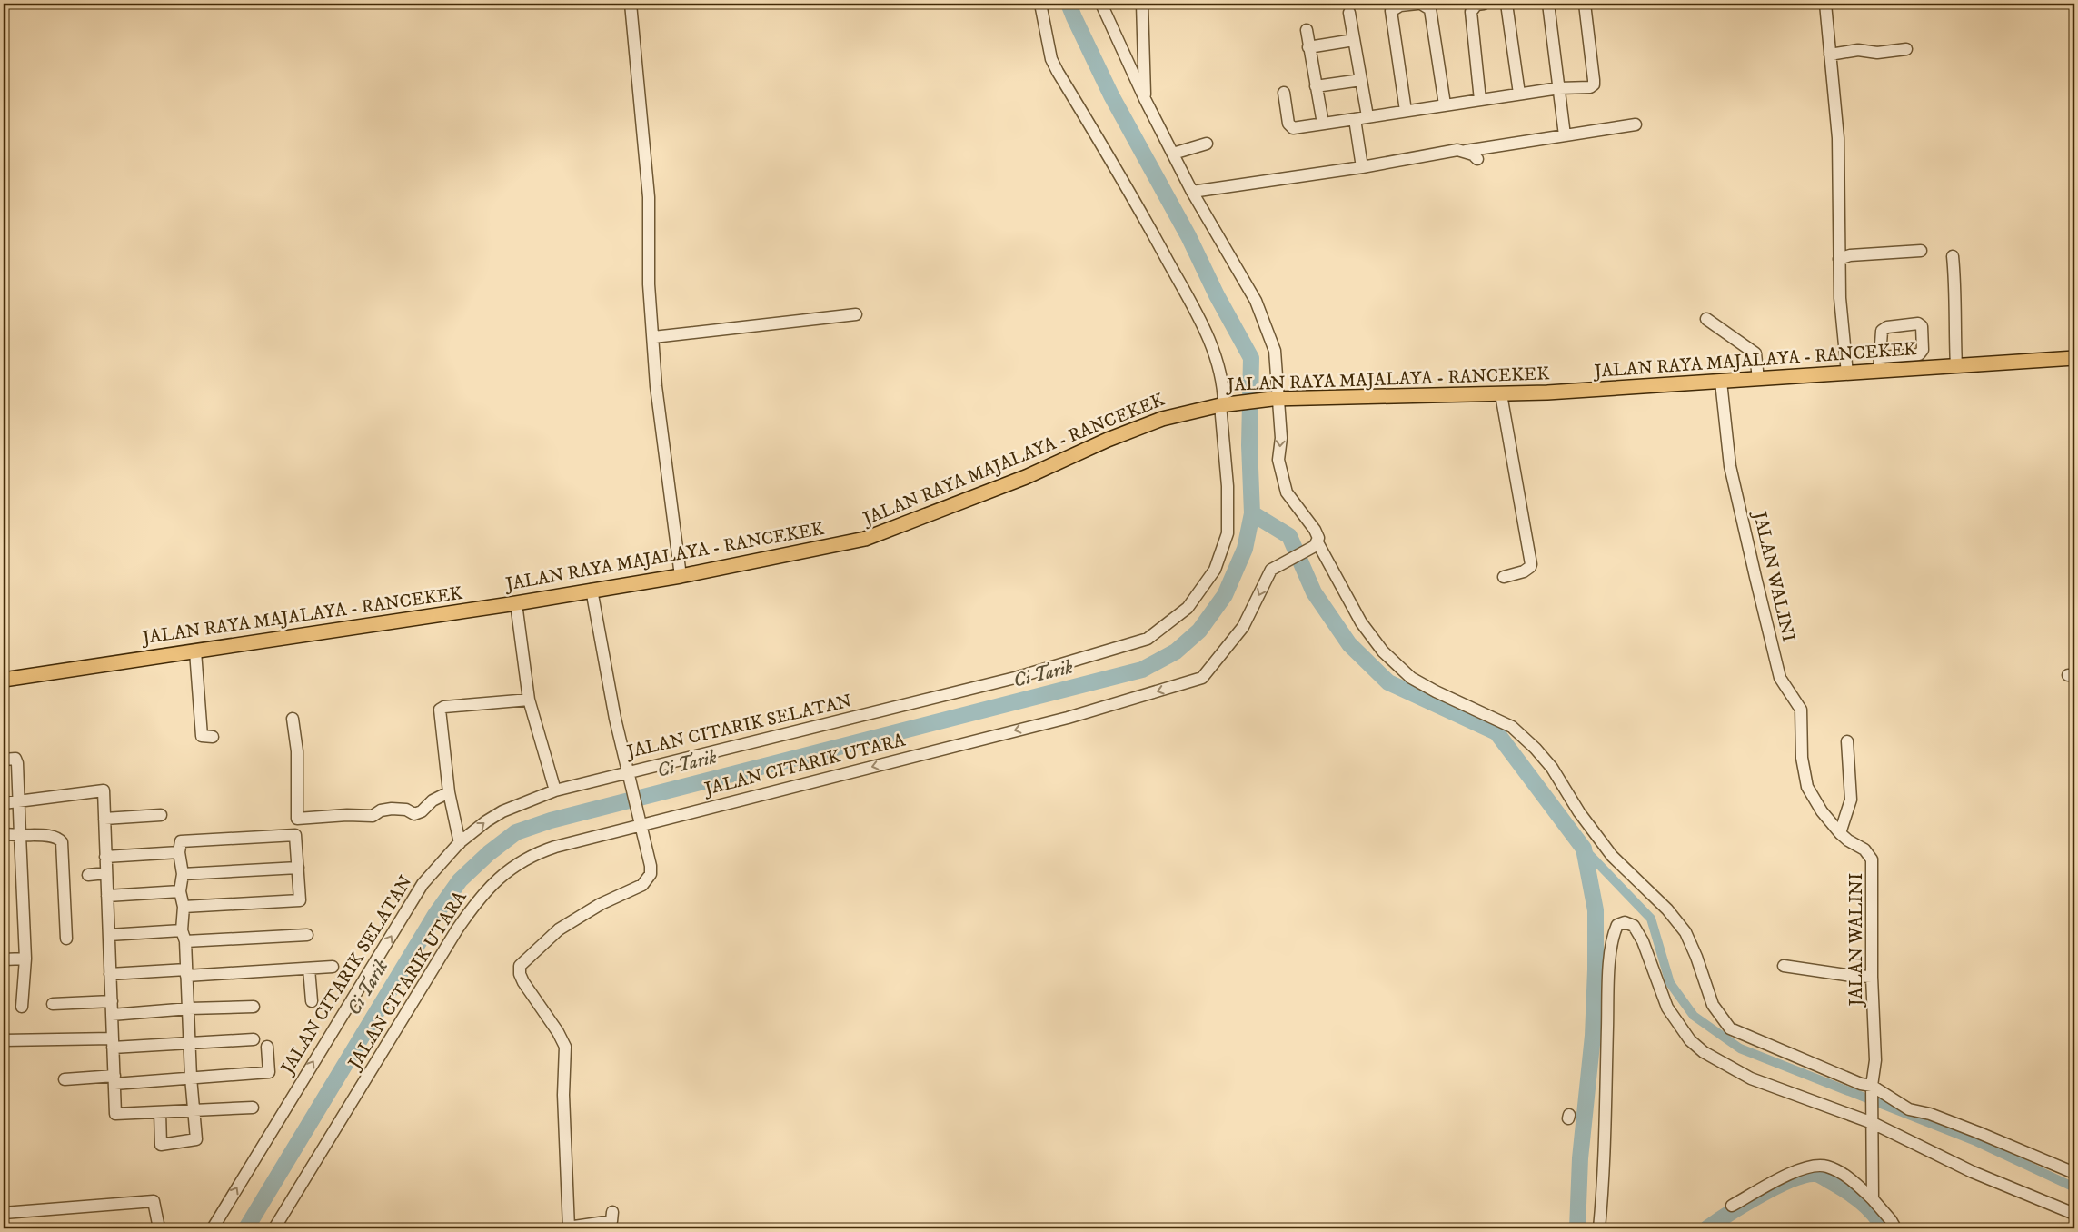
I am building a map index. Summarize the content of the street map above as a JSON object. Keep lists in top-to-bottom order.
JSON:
{
  "streets": {
    "main road": ["JALAN RAYA MAJALAYA - RANCEKEK"],
    "street": ["JALAN WALINI", "JALAN CITARIK SELATAN", "JALAN CITARIK UTARA"]
  },
  "crossings": [
    ["JALAN RAYA MAJALAYA - RANCEKEK", "JALAN WALINI"],
    ["JALAN RAYA MAJALAYA - RANCEKEK", "JALAN CITARIK SELATAN"]
  ],
  "one_way": ["JALAN CITARIK UTARA"],
  "water": ["Ci Tarik"]
}
